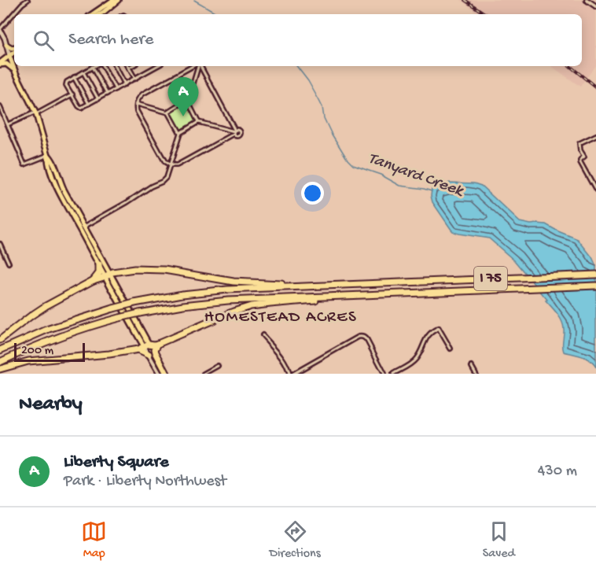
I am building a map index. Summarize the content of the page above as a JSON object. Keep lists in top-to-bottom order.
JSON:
{
  "streets": {
    "highway": ["I 75"]
  },
  "districts": ["HOMESTEAD ACRES"],
  "water": ["Tanyard Creek"],
  "scale_bar": "200 m",
  "page": {
    "search": "Search here",
    "pins": "A",
    "scale": "200 m",
    "heading": "Nearby",
    "list": [
      {
        "mark": "A",
        "name": "Liberty Square",
        "note": "Park · Liberty Northwest",
        "value": "430 m"
      }
    ],
    "nav": ["Map", "Directions", "Saved"]
  }
}
